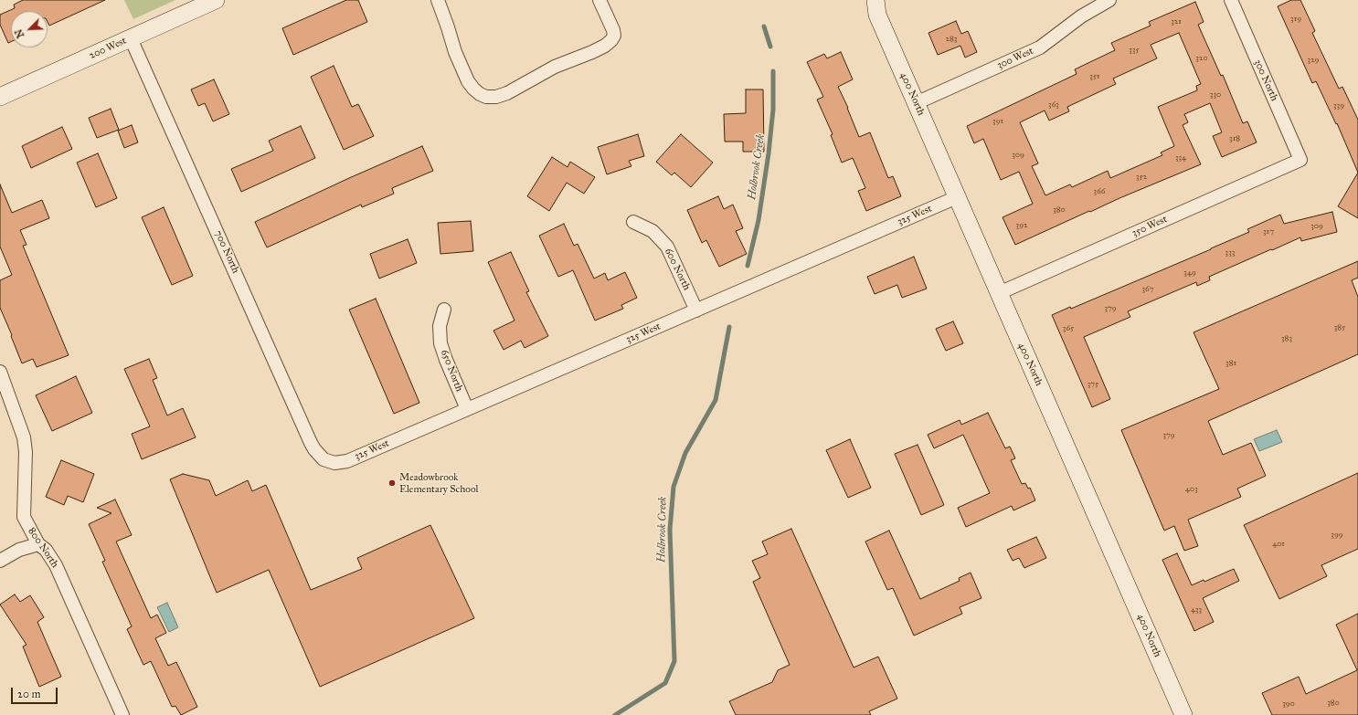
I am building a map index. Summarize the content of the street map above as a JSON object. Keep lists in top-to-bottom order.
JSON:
{
  "streets": {
    "main road": ["200 West", "400 North"],
    "street": [
      "300 West",
      "300 North",
      "325 West",
      "350 West",
      "700 North",
      "600 North",
      "650 North",
      "800 North"
    ]
  },
  "crossings": [
    ["200 West", "700 North"],
    ["300 West", "400 North"],
    ["300 North", "350 West"],
    ["400 North", "325 West"],
    ["400 North", "350 West"],
    ["325 West", "700 North"],
    ["325 West", "600 North"],
    ["325 West", "650 North"]
  ],
  "water": ["Holbrook Creek"],
  "places": ["Meadowbrook Elementary School"],
  "house_numbers": [
    "319",
    "321",
    "283",
    "335",
    "320",
    "329",
    "351",
    "330",
    "363",
    "339",
    "391",
    "318",
    "309",
    "334",
    "352",
    "366",
    "380",
    "392",
    "309",
    "317",
    "333",
    "349",
    "367",
    "379",
    "385",
    "365",
    "383",
    "381",
    "375",
    "379",
    "403",
    "399",
    "401",
    "433",
    "380",
    "390"
  ],
  "scale_bar": "20 m",
  "north": "bottom left"
}
